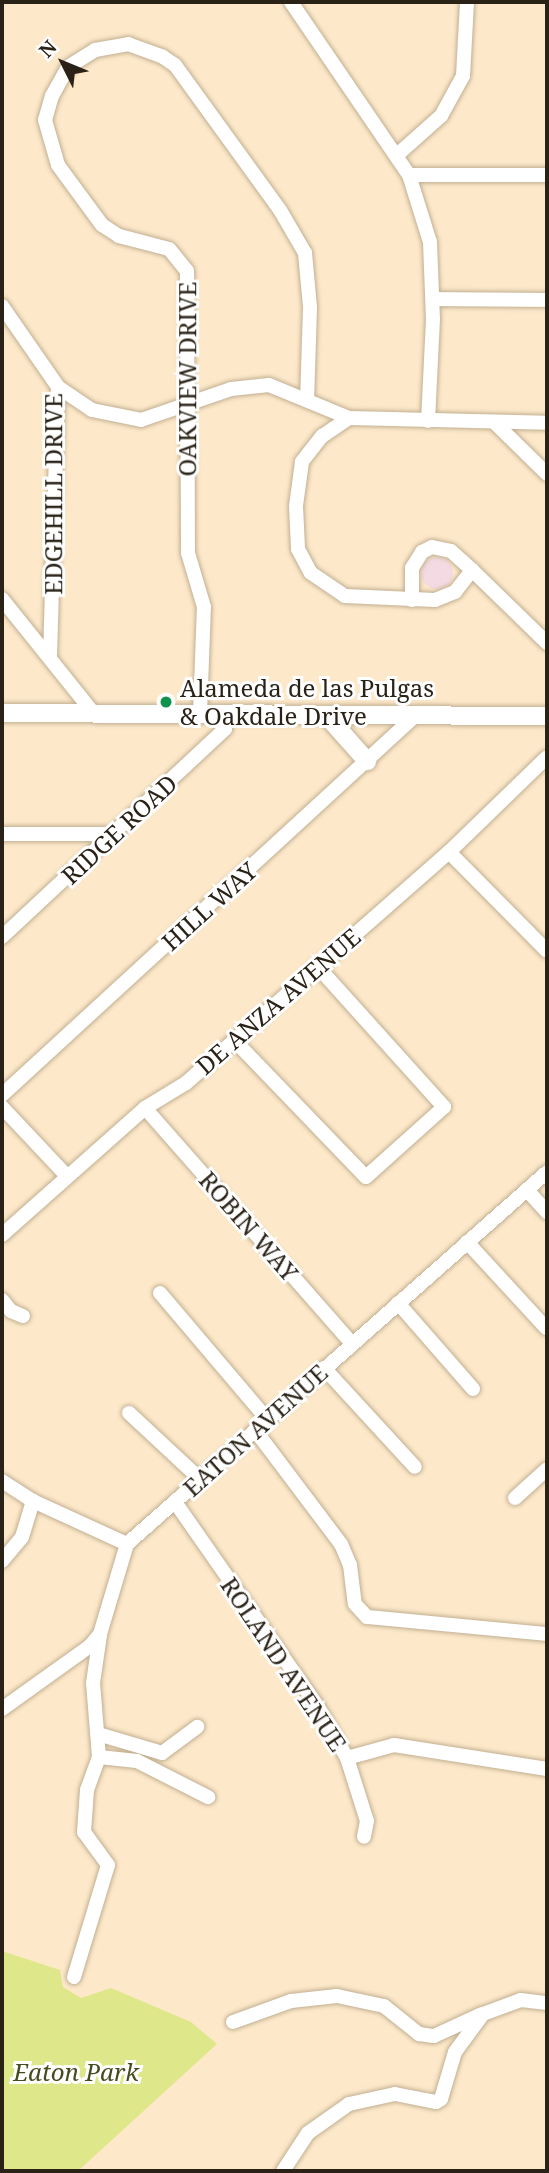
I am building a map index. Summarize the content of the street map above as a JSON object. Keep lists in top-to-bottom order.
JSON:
{
  "streets": {
    "street": [
      "OAKVIEW DRIVE",
      "EDGEHILL DRIVE",
      "RIDGE ROAD",
      "HILL WAY",
      "DE ANZA AVENUE",
      "ROBIN WAY",
      "EATON AVENUE",
      "ROLAND AVENUE"
    ]
  },
  "crossings": [
    ["DE ANZA AVENUE", "ROBIN WAY"],
    ["ROBIN WAY", "EATON AVENUE"],
    ["EATON AVENUE", "ROLAND AVENUE"]
  ],
  "parks": ["Eaton Park"],
  "places": ["Alameda de las Pulgas & Oakdale Drive"],
  "north": "top left"
}
